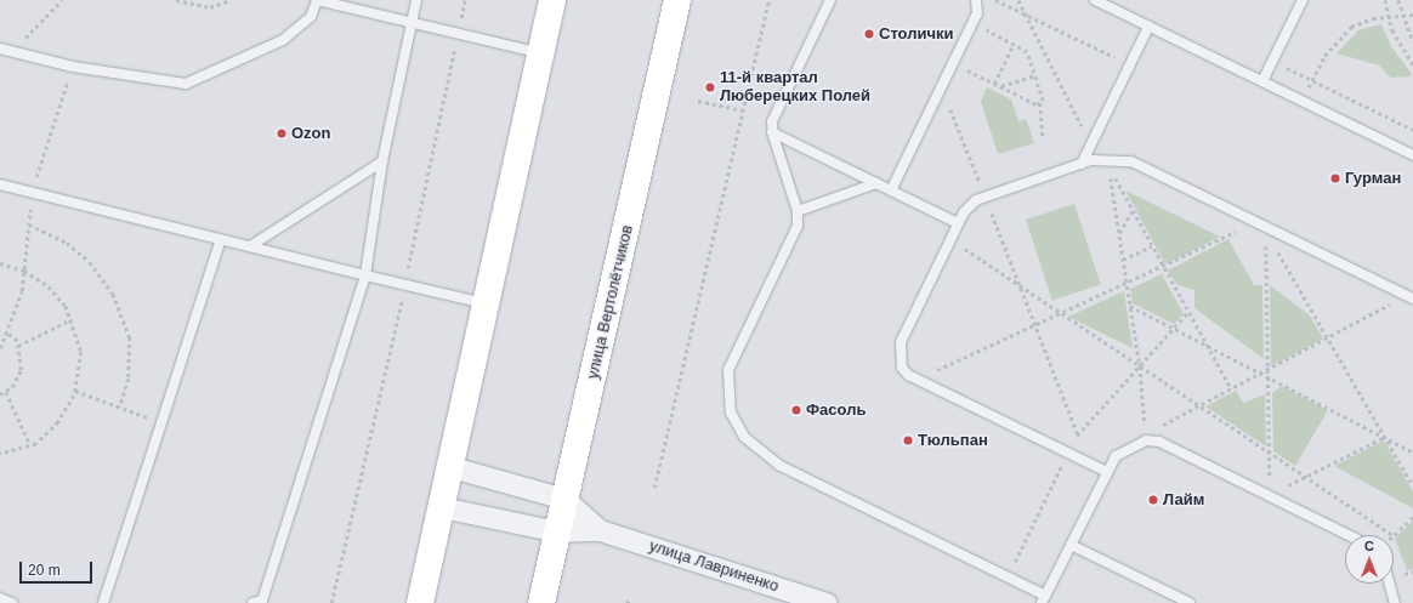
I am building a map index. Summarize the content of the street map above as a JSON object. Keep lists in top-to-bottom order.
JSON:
{
  "streets": {
    "main road": ["улица Вертолётчиков"],
    "street": ["улица Лавриненко"]
  },
  "crossings": [
    ["улица Вертолётчиков", "улица Лавриненко"]
  ],
  "places": [
    "Столички",
    "11-й квартал Люберецких Полей",
    "Ozon",
    "Гурман",
    "Фасоль",
    "Тюльпан",
    "Лайм"
  ],
  "scale_bar": "20 m",
  "north": "top"
}
